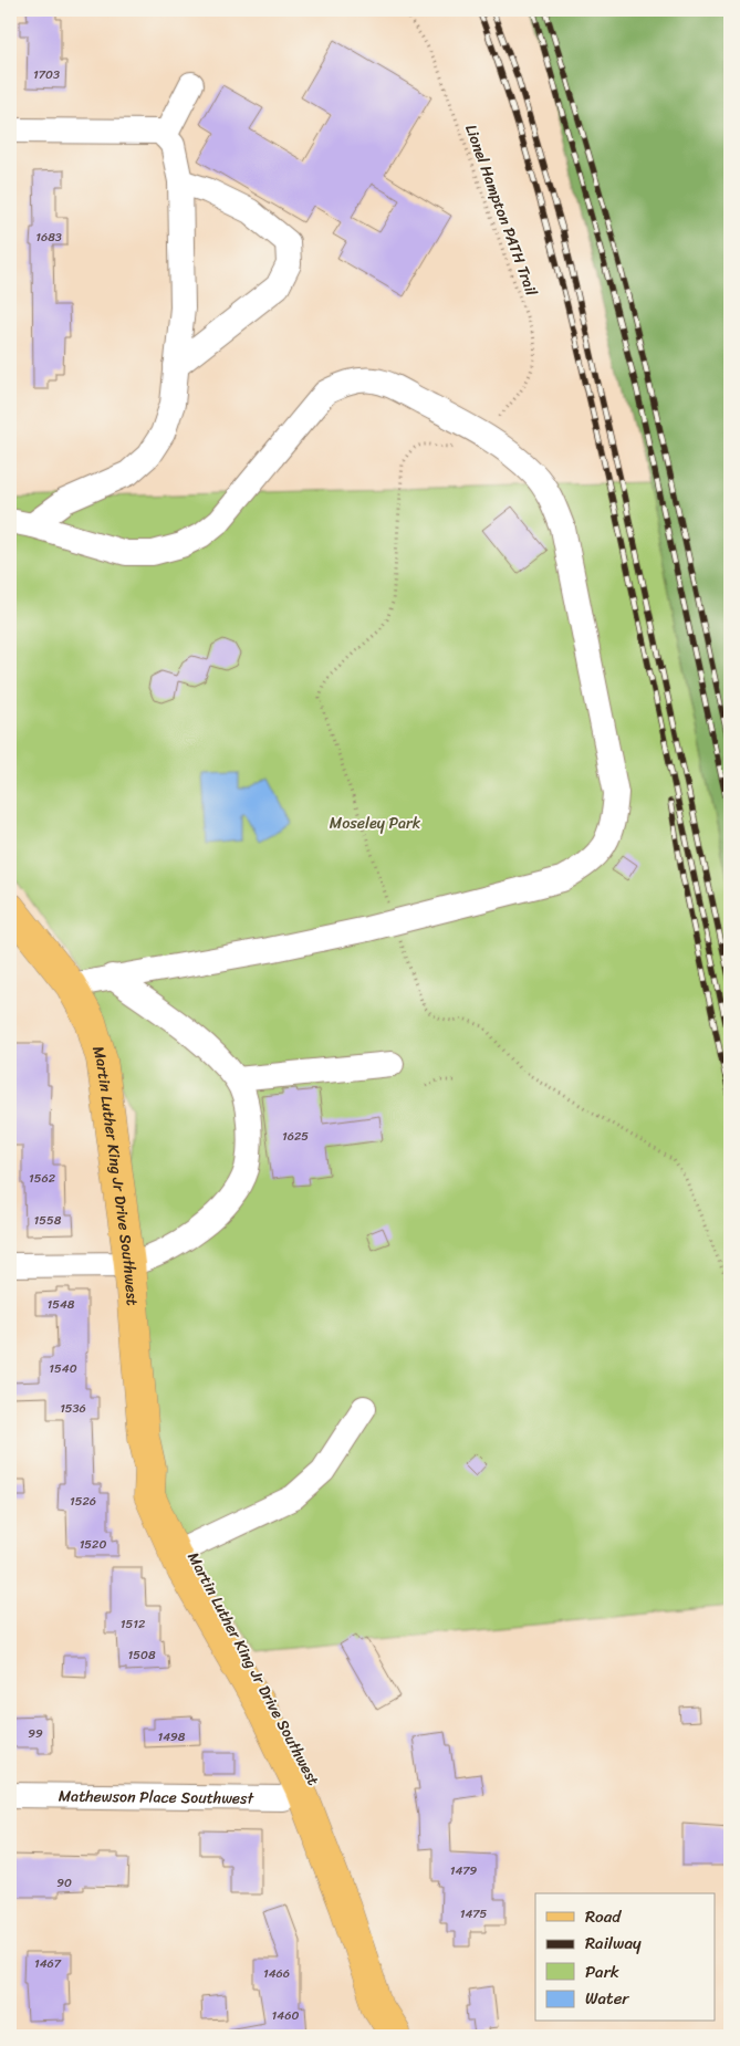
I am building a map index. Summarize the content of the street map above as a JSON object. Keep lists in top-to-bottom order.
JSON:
{
  "streets": {
    "main road": ["Martin Luther King Jr Drive Southwest"],
    "street": ["Mathewson Place Southwest"],
    "path": ["Lionel Hampton PATH Trail"]
  },
  "crossings": [
    ["Martin Luther King Jr Drive Southwest", "Mathewson Place Southwest"]
  ],
  "parks": ["Moseley Park"],
  "house_numbers": [
    "1703",
    "1683",
    "1625",
    "1562",
    "1558",
    "1548",
    "1540",
    "1536",
    "1526",
    "1520",
    "1512",
    "1508",
    "99",
    "1498",
    "1479",
    "90",
    "1475",
    "1467",
    "1466",
    "1460"
  ],
  "legend": [
    "Road",
    "Railway",
    "Park",
    "Water"
  ]
}
